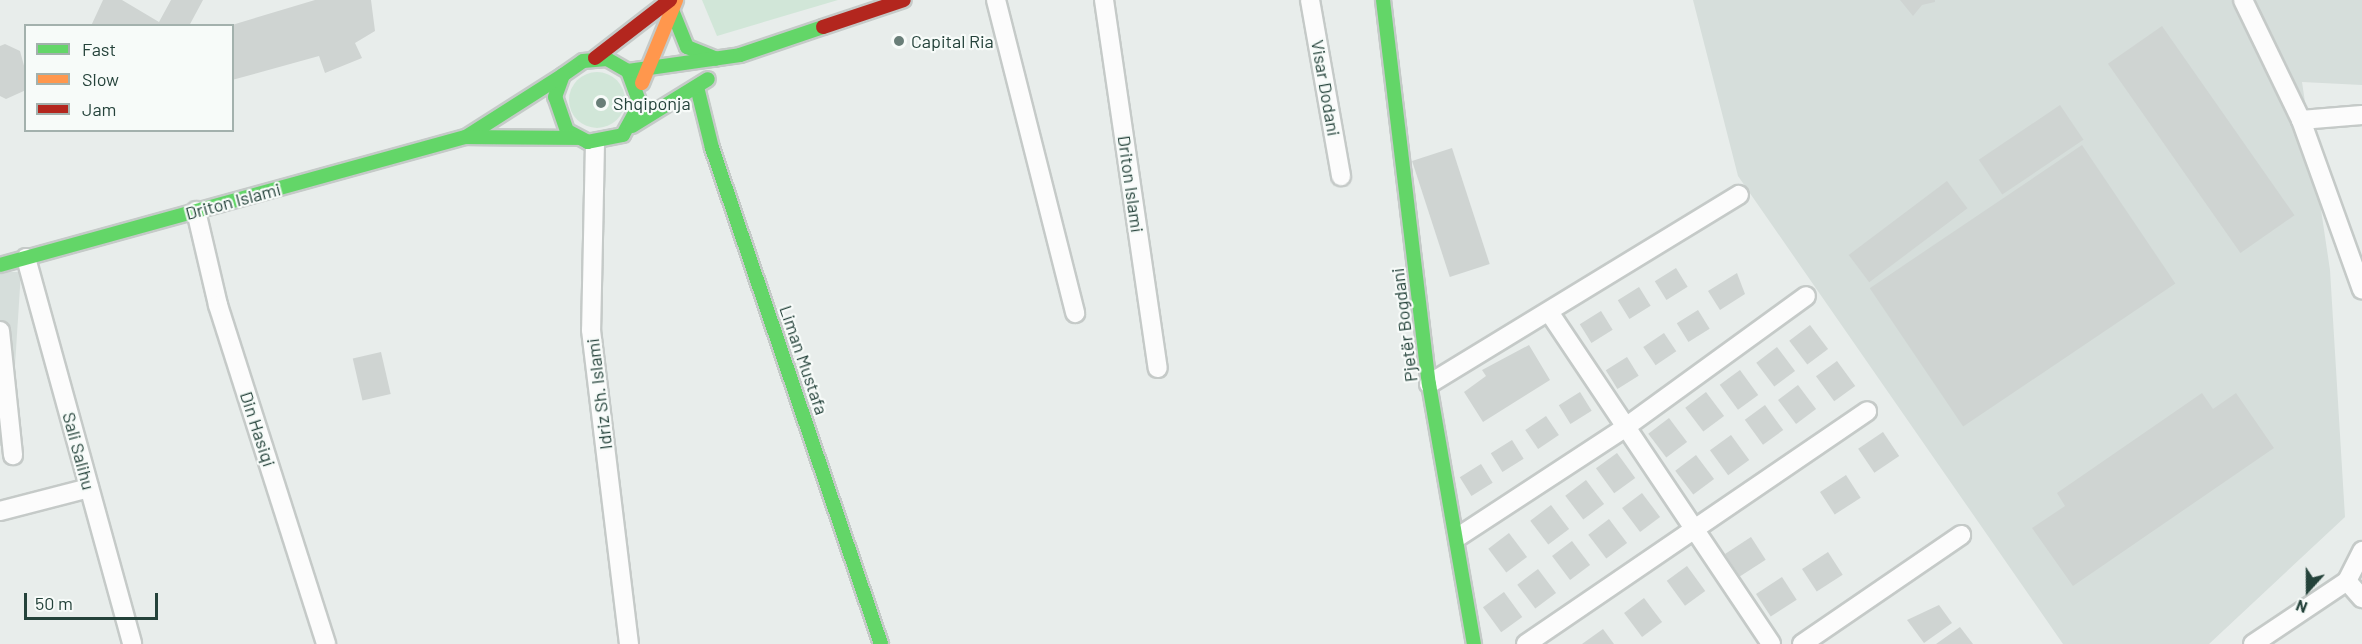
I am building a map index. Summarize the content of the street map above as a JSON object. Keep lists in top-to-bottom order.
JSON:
{
  "streets": {
    "street": [
      "Visar Dodani",
      "Driton Islami",
      "Pjetër Bogdani",
      "Liman Mustafa",
      "Idriz Sh. Islami",
      "Din Hasiqi",
      "Sali Salihu"
    ]
  },
  "crossings": [
    ["Driton Islami", "Idriz Sh. Islami"],
    ["Driton Islami", "Din Hasiqi"],
    ["Driton Islami", "Sali Salihu"]
  ],
  "places": ["Capital Ria", "Shqiponja"],
  "legend": ["Fast", "Slow", "Jam"],
  "scale_bar": "50 m",
  "north": "bottom"
}
